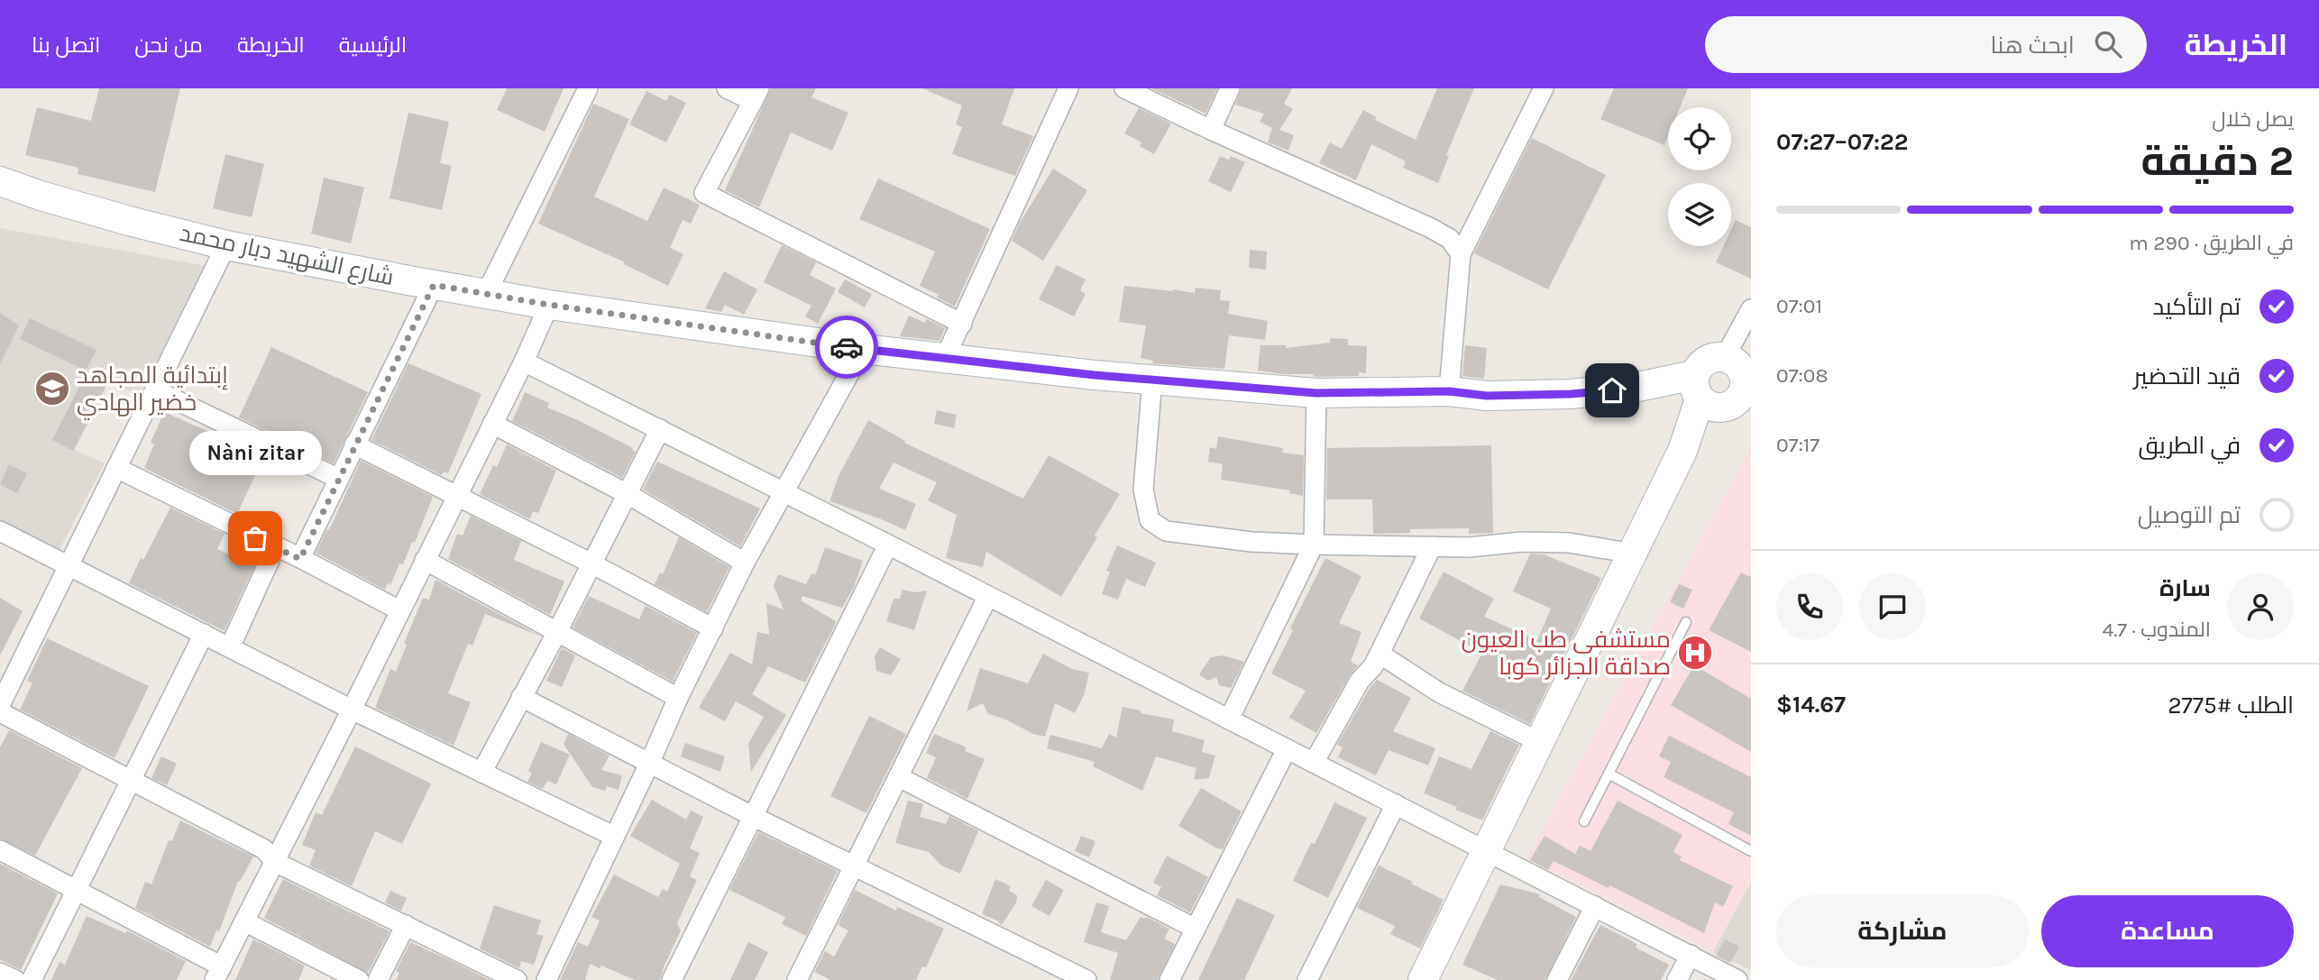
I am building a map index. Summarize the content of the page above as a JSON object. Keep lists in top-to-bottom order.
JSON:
{
  "streets": {
    "street": ["شارع الشهيد دبار محمد"]
  },
  "places": {
    "school or university": ["إبتدائية المجاهد خضير الهادي"],
    "other": ["Nàni zitar"],
    "hospital": ["مستشفى طب العيون صداقة الجزائر كوبا"]
  },
  "page": {
    "header": "الخريطة",
    "search": "ابحث هنا",
    "nav": [
      "الرئيسية",
      "الخريطة",
      "من نحن",
      "اتصل بنا"
    ],
    "heading": ["2 دقيقة", "يصل خلال", "07:22–07:27"],
    "panel": [
      "سارة",
      "المندوب · 4.7",
      "الطلب #2775",
      "$14.67"
    ],
    "bar": "في الطريق · 290 m",
    "list": [
      ["تم التأكيد", "07:01"],
      ["قيد التحضير", "07:08"],
      ["في الطريق", "07:17"],
      "تم التوصيل"
    ],
    "bubble": "Nàni zitar",
    "buttons": ["مساعدة", "مشاركة"]
  }
}
